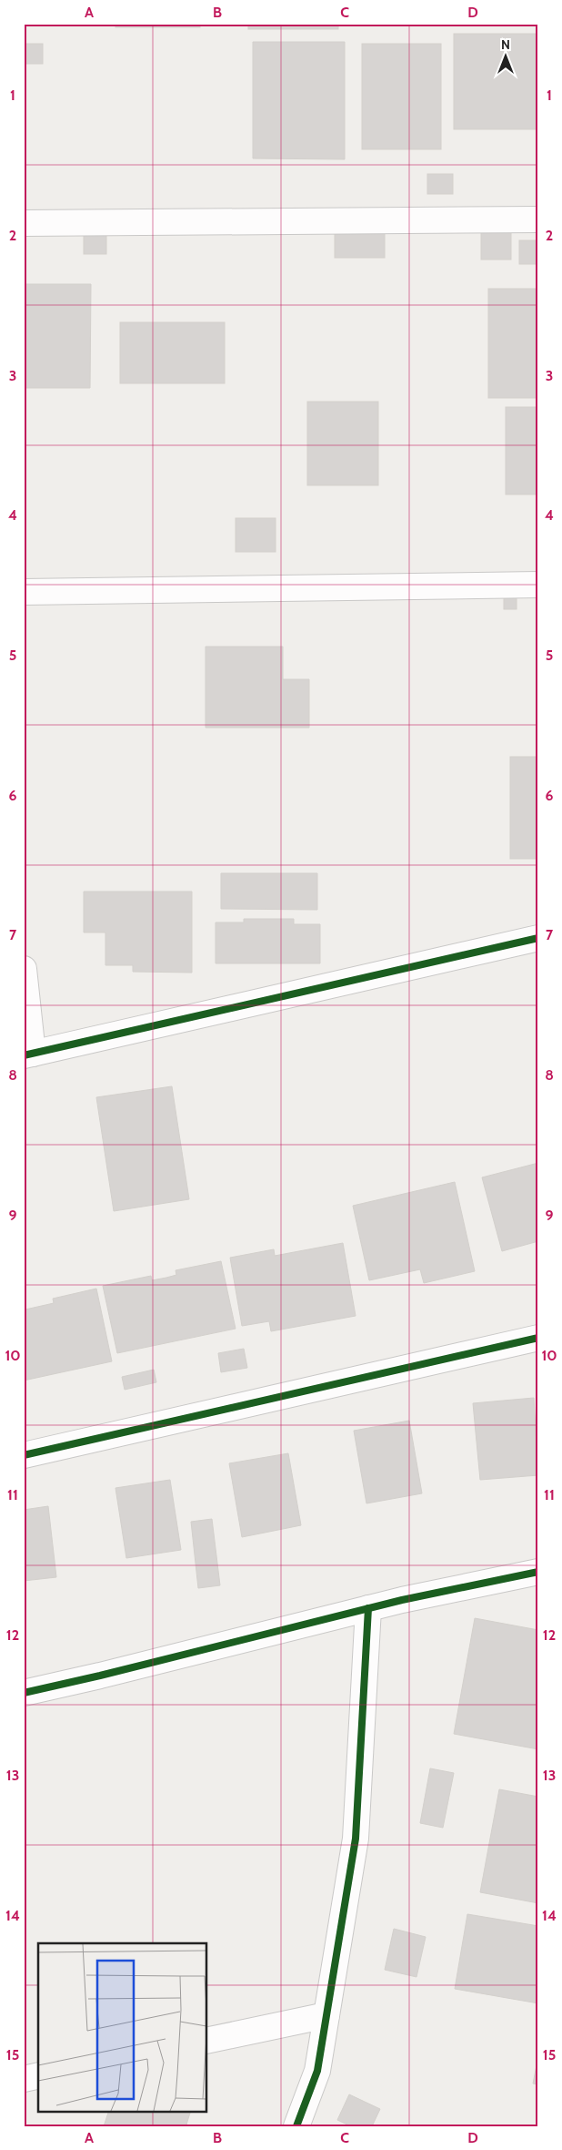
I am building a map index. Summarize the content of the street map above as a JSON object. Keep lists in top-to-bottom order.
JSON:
{
  "north": "top",
  "grid": {
    "columns": [
      "A",
      "B",
      "C",
      "D"
    ],
    "rows": [
      "1",
      "2",
      "3",
      "4",
      "5",
      "6",
      "7",
      "8",
      "9",
      "10",
      "11",
      "12",
      "13",
      "14",
      "15"
    ]
  }
}
